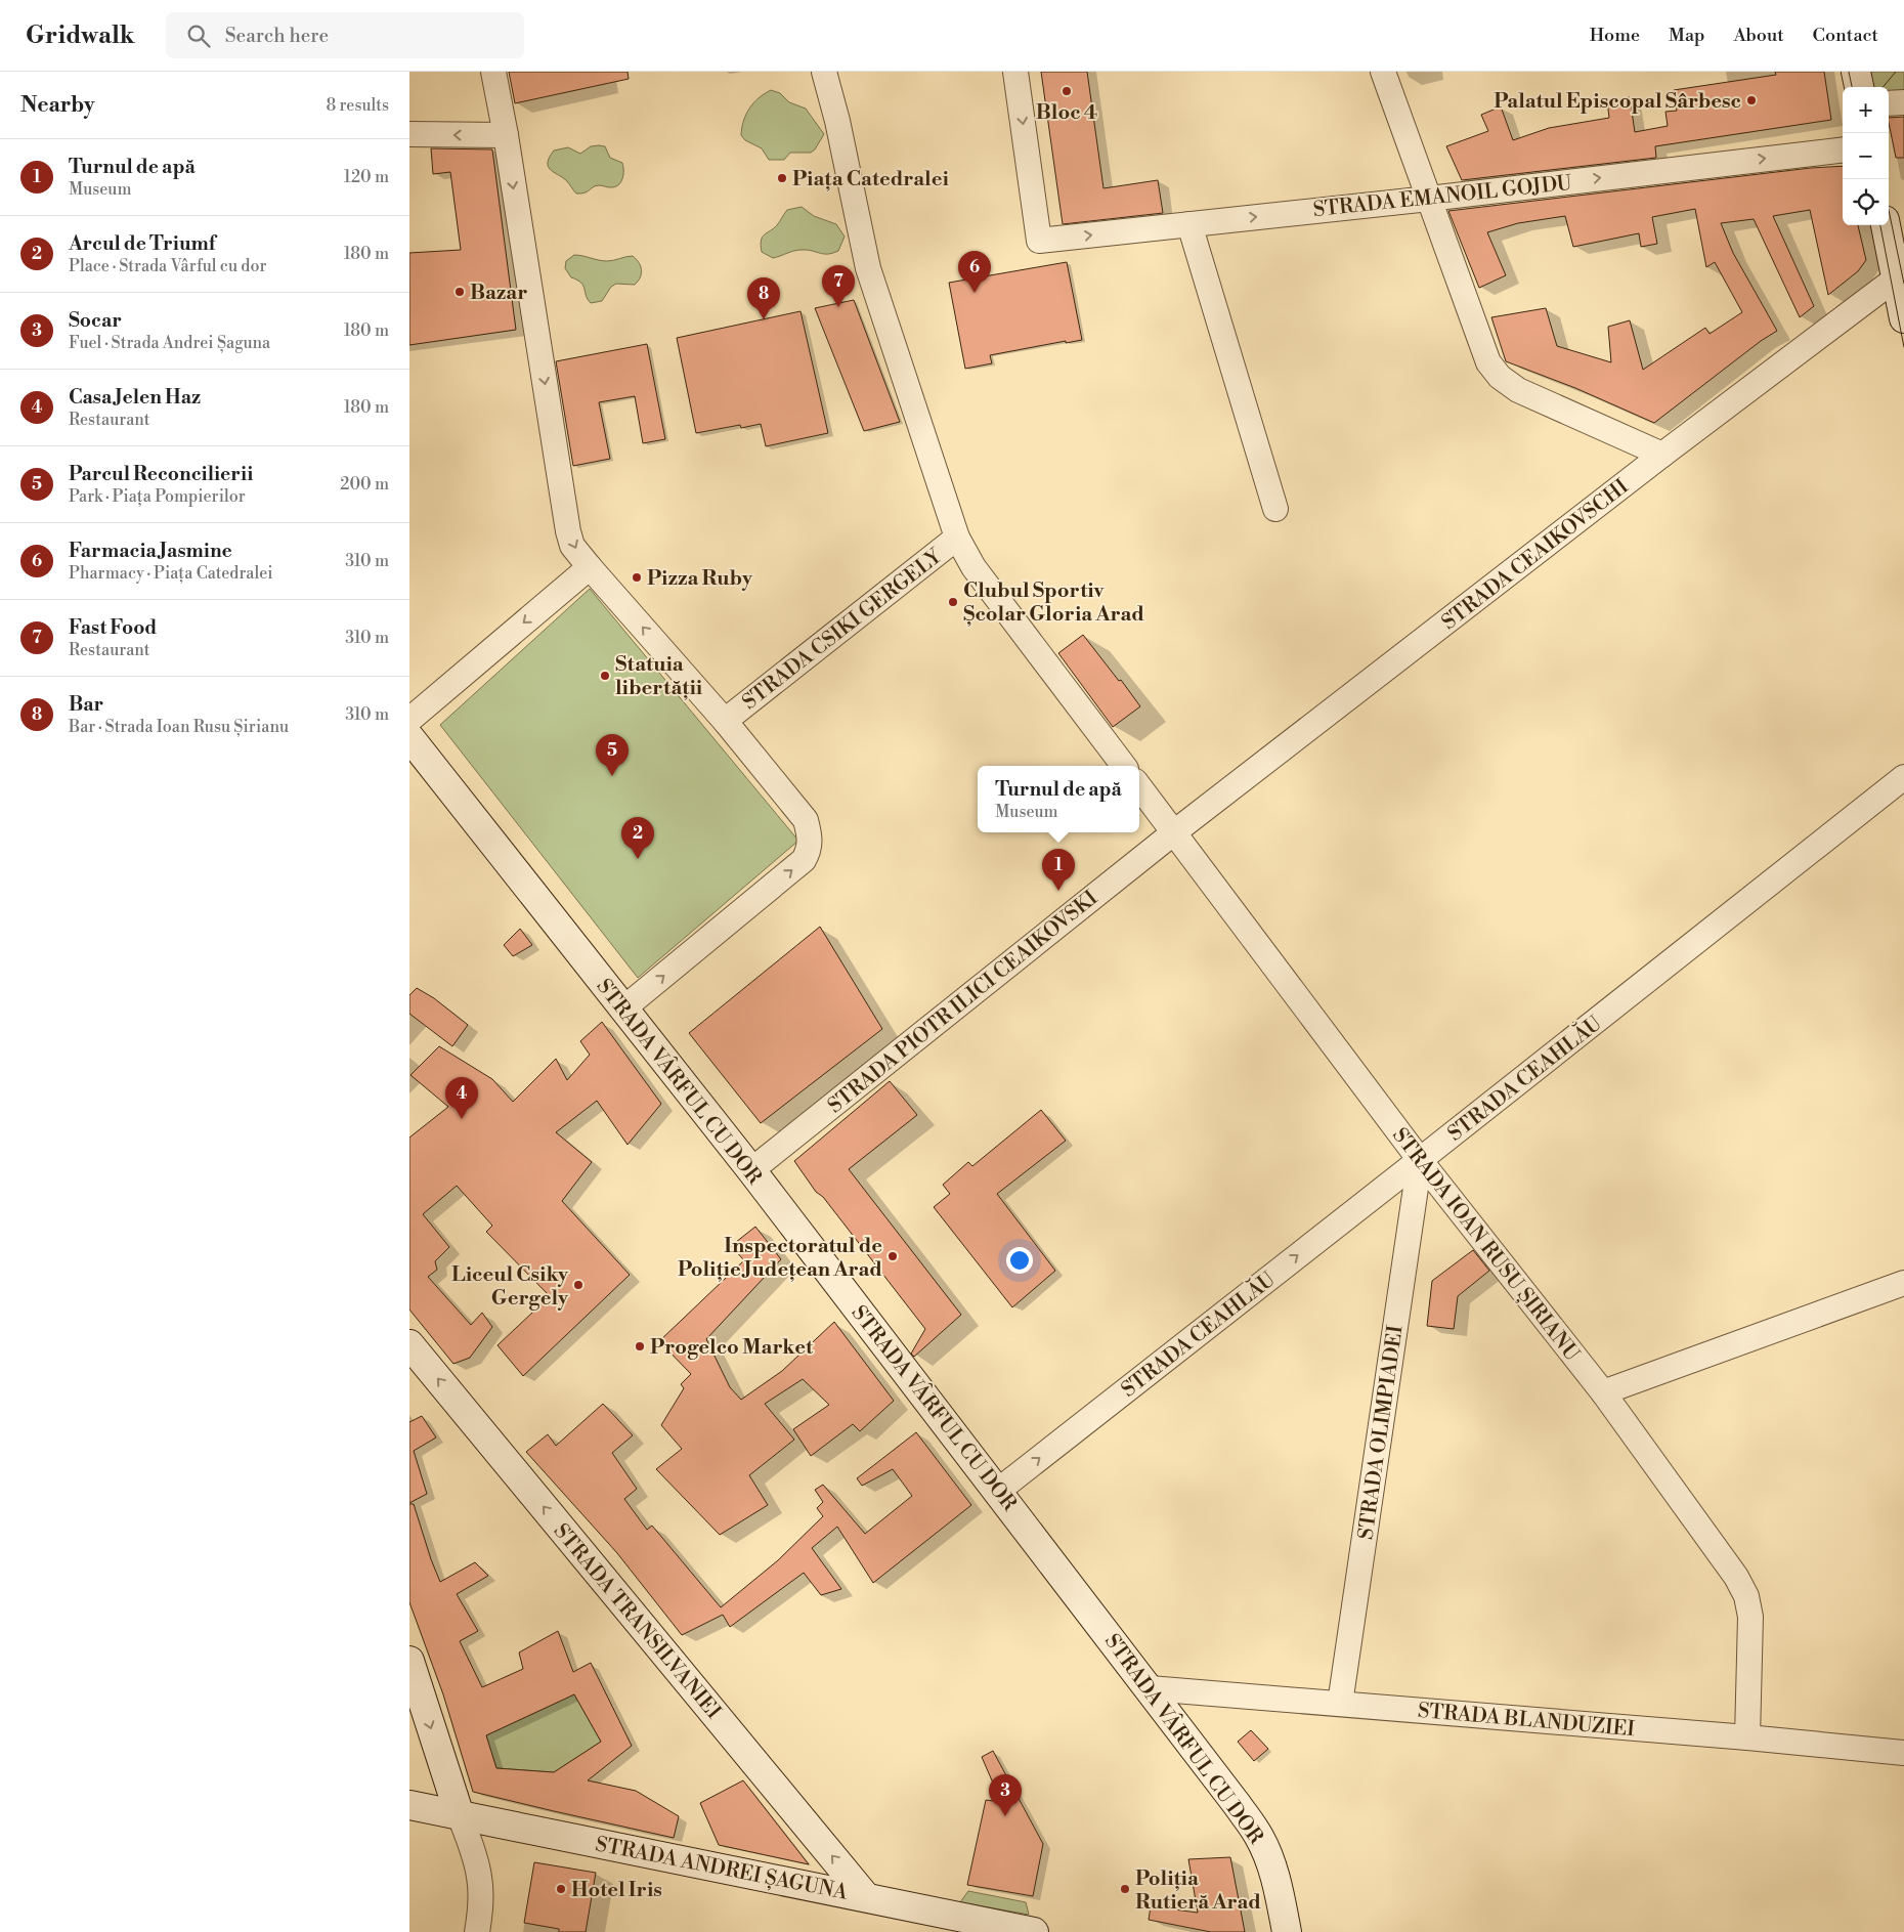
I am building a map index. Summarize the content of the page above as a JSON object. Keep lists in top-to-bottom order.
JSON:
{
  "streets": {
    "street": [
      "STRADA EMANOIL GOJDU",
      "STRADA CEAIKOVSCHI",
      "STRADA CSIKI GERGELY",
      "STRADA PIOTR ILICI CEAIKOVSKI",
      "STRADA CEAHLĂU",
      "STRADA VÂRFUL CU DOR",
      "STRADA IOAN RUSU ȘIRIANU",
      "STRADA OLIMPIADEI",
      "STRADA TRANSILVANIEI",
      "STRADA BLANDUZIEI",
      "STRADA ANDREI ȘAGUNA"
    ]
  },
  "crossings": [
    ["STRADA CEAIKOVSCHI", "STRADA PIOTR ILICI CEAIKOVSKI"],
    ["STRADA CEAIKOVSCHI", "STRADA IOAN RUSU ȘIRIANU"],
    ["STRADA PIOTR ILICI CEAIKOVSKI", "STRADA VÂRFUL CU DOR"],
    ["STRADA PIOTR ILICI CEAIKOVSKI", "STRADA IOAN RUSU ȘIRIANU"],
    ["STRADA CEAHLĂU", "STRADA VÂRFUL CU DOR"],
    ["STRADA CEAHLĂU", "STRADA IOAN RUSU ȘIRIANU"],
    ["STRADA CEAHLĂU", "STRADA OLIMPIADEI"],
    ["STRADA VÂRFUL CU DOR", "STRADA BLANDUZIEI"],
    ["STRADA IOAN RUSU ȘIRIANU", "STRADA OLIMPIADEI"],
    ["STRADA IOAN RUSU ȘIRIANU", "STRADA BLANDUZIEI"],
    ["STRADA OLIMPIADEI", "STRADA BLANDUZIEI"],
    ["STRADA TRANSILVANIEI", "STRADA ANDREI ȘAGUNA"]
  ],
  "one_way": ["STRADA EMANOIL GOJDU", "STRADA CEAHLĂU", "STRADA TRANSILVANIEI"],
  "places": [
    "Bloc 4",
    "Palatul Episcopal Sârbesc",
    "Piața Catedralei",
    "Bazar",
    "Pizza Ruby",
    "Clubul Sportiv Școlar Gloria Arad",
    "Statuia libertății",
    "Inspectoratul de Poliție Județean Arad",
    "Liceul Csiky Gergely",
    "Progelco Market",
    "Hotel Iris",
    "Poliția Rutieră Arad"
  ],
  "page": {
    "header": "Gridwalk",
    "search": "Search here",
    "nav": [
      "Home",
      "Map",
      "About",
      "Contact"
    ],
    "heading": ["Nearby", "8 results"],
    "map_buttons": ["+", "−"],
    "list": [
      {
        "mark": "1",
        "name": "Turnul de apă",
        "note": "Museum",
        "value": "120 m"
      },
      {
        "mark": "2",
        "name": "Arcul de Triumf",
        "note": "Place · Strada Vârful cu dor",
        "value": "180 m"
      },
      {
        "mark": "3",
        "name": "Socar",
        "note": "Fuel · Strada Andrei Șaguna",
        "value": "180 m"
      },
      {
        "mark": "4",
        "name": "Casa Jelen Haz",
        "note": "Restaurant",
        "value": "180 m"
      },
      {
        "mark": "5",
        "name": "Parcul Reconcilierii",
        "note": "Park · Piața Pompierilor",
        "value": "200 m"
      },
      {
        "mark": "6",
        "name": "Farmacia Jasmine",
        "note": "Pharmacy · Piața Catedralei",
        "value": "310 m"
      },
      {
        "mark": "7",
        "name": "Fast Food",
        "note": "Restaurant",
        "value": "310 m"
      },
      {
        "mark": "8",
        "name": "Bar",
        "note": "Bar · Strada Ioan Rusu Șirianu",
        "value": "310 m"
      }
    ],
    "pins": [
      "6",
      "7",
      "8",
      "5",
      "2",
      "1",
      "4",
      "3"
    ],
    "popup": ["Turnul de apă", "Museum"]
  }
}
